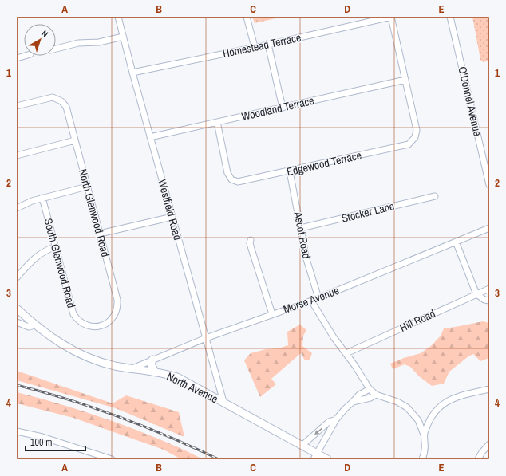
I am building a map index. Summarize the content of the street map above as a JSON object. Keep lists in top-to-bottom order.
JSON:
{
  "streets": {
    "main road": ["North Avenue"],
    "street": [
      "Homestead Terrace",
      "O'Donnel Avenue",
      "Woodland Terrace",
      "Edgewood Terrace",
      "Westfield Road",
      "Stocker Lane",
      "North Glenwood Road",
      "Ascot Road",
      "South Glenwood Road",
      "Morse Avenue",
      "Hill Road"
    ]
  },
  "crossings": [
    ["Homestead Terrace", "Westfield Road"],
    ["Woodland Terrace", "Edgewood Terrace"],
    ["Woodland Terrace", "Westfield Road"],
    ["Edgewood Terrace", "Ascot Road"],
    ["Westfield Road", "Morse Avenue"],
    ["Westfield Road", "North Avenue"],
    ["Stocker Lane", "Ascot Road"],
    ["North Glenwood Road", "South Glenwood Road"],
    ["Ascot Road", "Morse Avenue"],
    ["Morse Avenue", "North Avenue"]
  ],
  "scale_bar": "100 m",
  "north": "top right",
  "grid": {
    "columns": [
      "A",
      "B",
      "C",
      "D",
      "E"
    ],
    "rows": [
      "1",
      "2",
      "3",
      "4"
    ]
  }
}
